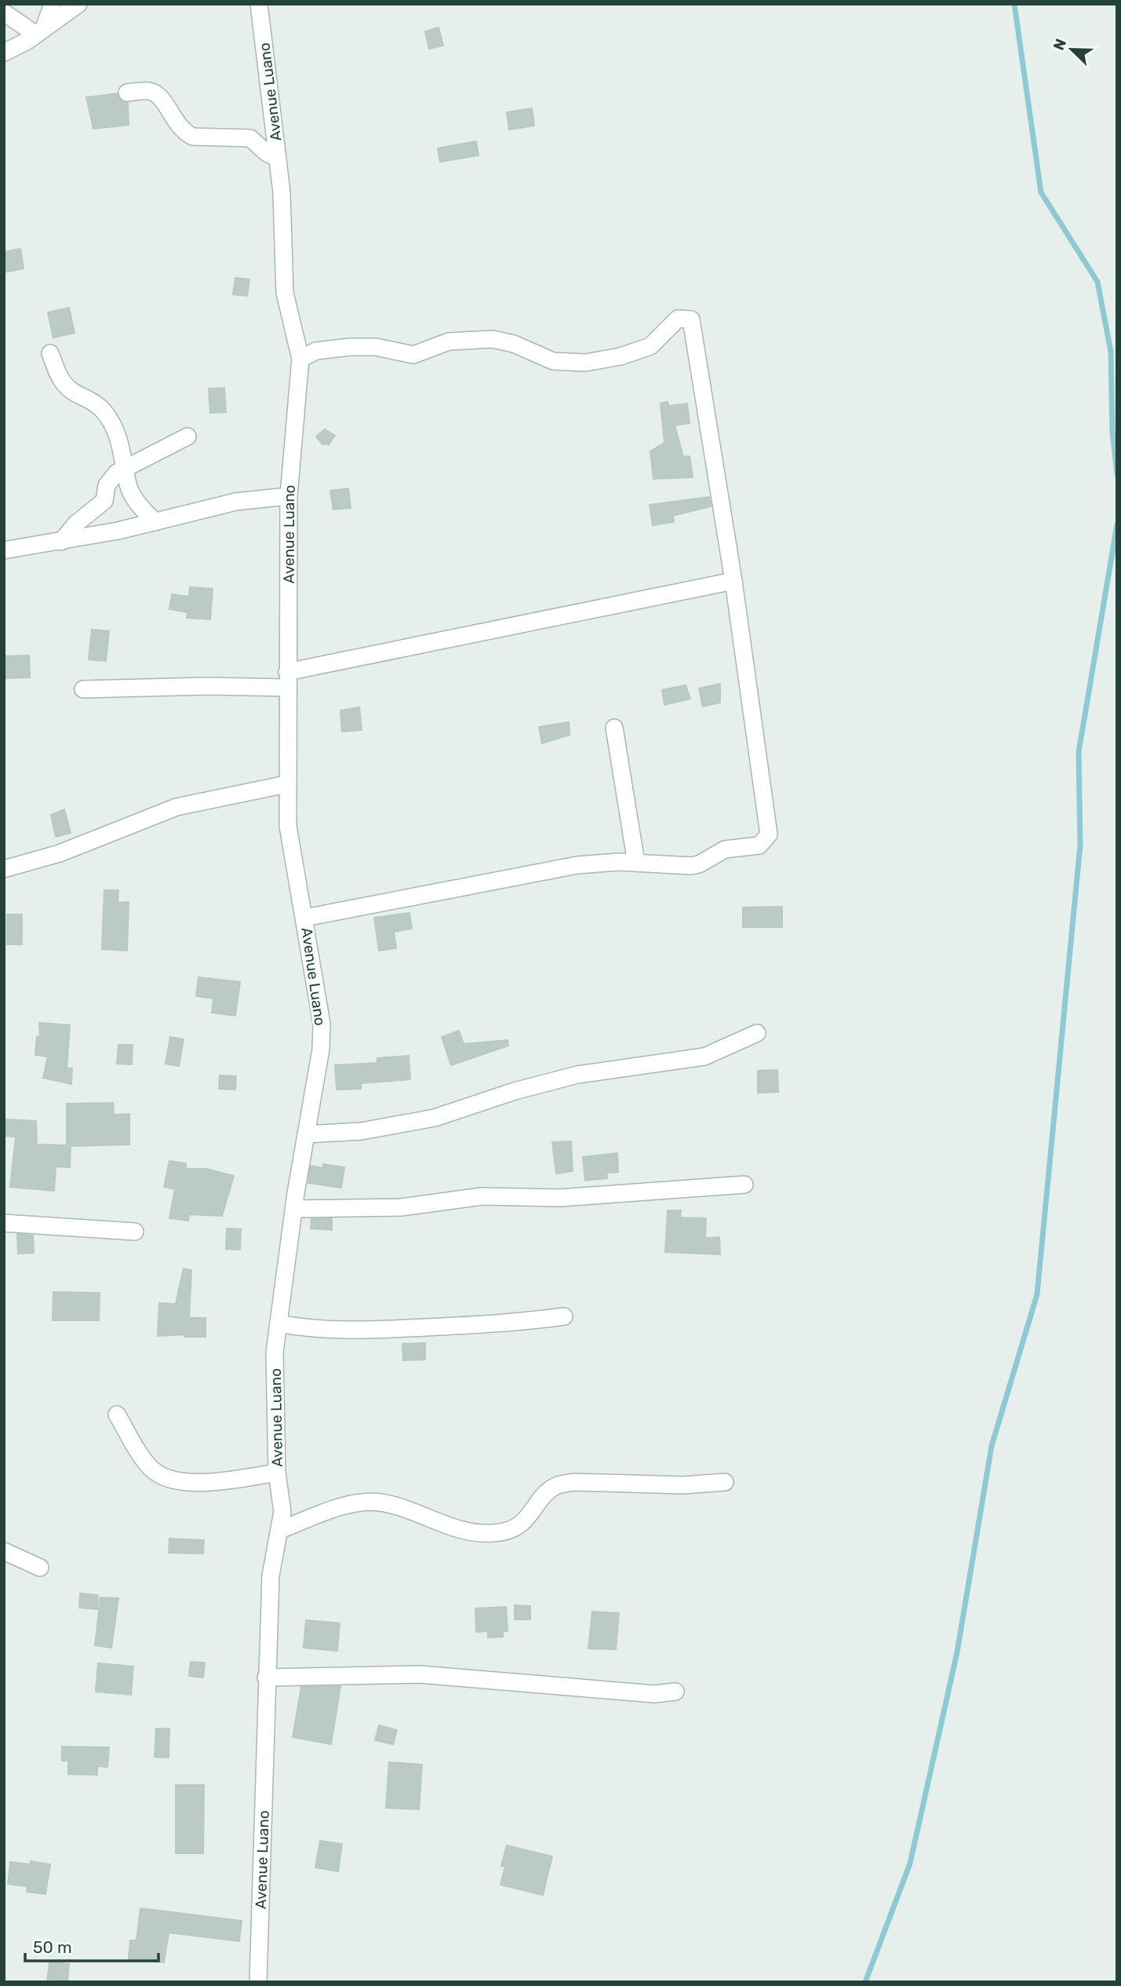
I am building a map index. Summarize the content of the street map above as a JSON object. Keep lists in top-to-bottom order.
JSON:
{
  "streets": {
    "street": ["Avenue Luano"]
  },
  "scale_bar": "50 m",
  "north": "top left"
}
